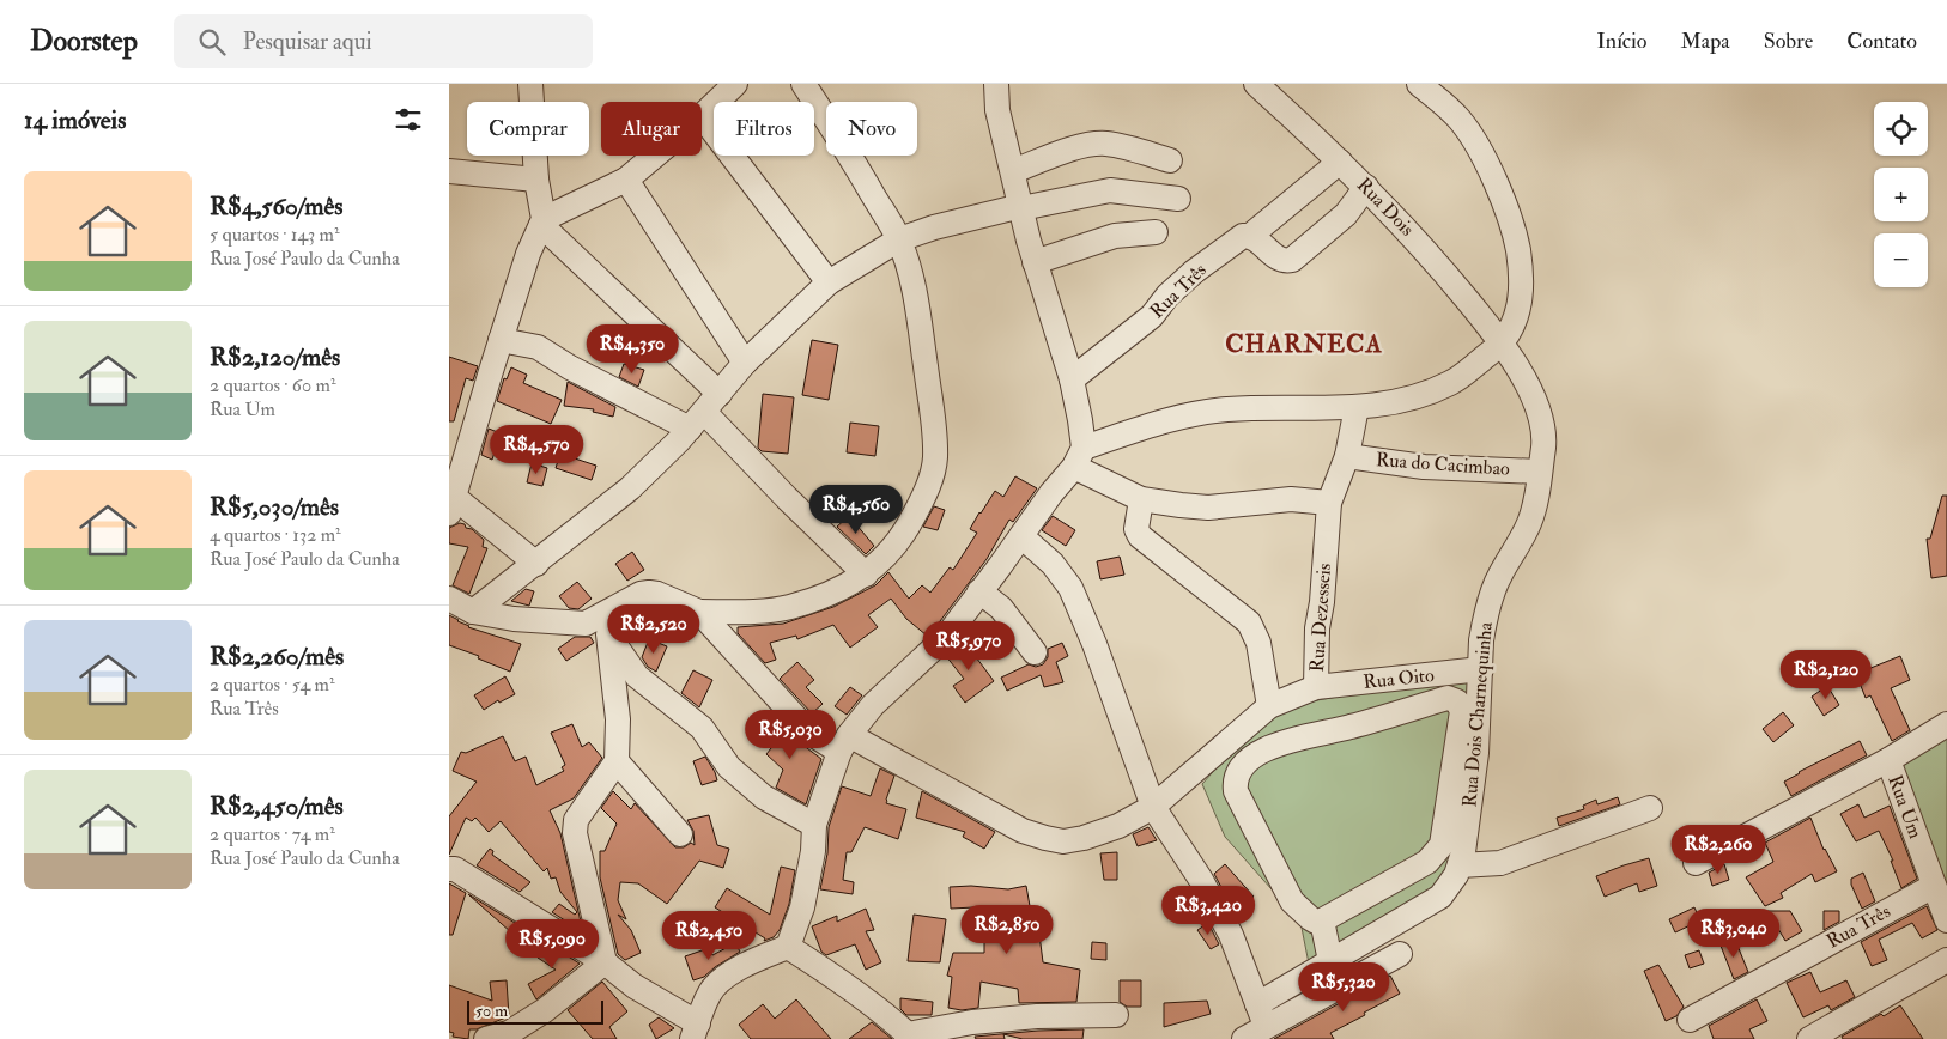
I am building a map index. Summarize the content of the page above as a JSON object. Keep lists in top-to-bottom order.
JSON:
{
  "streets": {
    "street": [
      "Rua Dois",
      "Rua Três",
      "Rua do Cacimbao",
      "Rua Dezesseis",
      "Rua Oito",
      "Rua Dois Charnequinha",
      "Rua Um"
    ]
  },
  "crossings": [
    ["Rua Dois", "Rua Três"],
    ["Rua Dois", "Rua Dois Charnequinha"],
    ["Rua Três", "Rua Um"],
    ["Rua do Cacimbao", "Rua Dezesseis"],
    ["Rua do Cacimbao", "Rua Dois Charnequinha"],
    ["Rua Dezesseis", "Rua Oito"],
    ["Rua Oito", "Rua Dois Charnequinha"]
  ],
  "districts": ["CHARNECA"],
  "scale_bar": "50 m",
  "page": {
    "header": "Doorstep",
    "search": "Pesquisar aqui",
    "nav": [
      "Início",
      "Mapa",
      "Sobre",
      "Contato"
    ],
    "heading": "14 imóveis",
    "map_buttons": ["+", "−"],
    "chip": [
      "Comprar",
      "Alugar",
      "Filtros",
      "Novo"
    ],
    "list": [
      {
        "name": "R$4,560/mês",
        "note": "5 quartos · 143 m² · Rua José Paulo da Cunha"
      },
      {
        "name": "R$2,120/mês",
        "note": "2 quartos · 60 m² · Rua Um"
      },
      {
        "name": "R$5,030/mês",
        "note": "4 quartos · 132 m² · Rua José Paulo da Cunha"
      },
      {
        "name": "R$2,260/mês",
        "note": "2 quartos · 54 m² · Rua Três"
      },
      {
        "name": "R$2,450/mês",
        "note": "2 quartos · 74 m² · Rua José Paulo da Cunha"
      }
    ],
    "price": [
      "R$4,350",
      "R$4,570",
      "R$4,560",
      "R$2,520",
      "R$5,970",
      "R$2,120",
      "R$5,030",
      "R$2,260",
      "R$3,420",
      "R$2,850",
      "R$3,040",
      "R$2,450",
      "R$5,090",
      "R$5,320"
    ],
    "scale": "50 m"
  }
}
